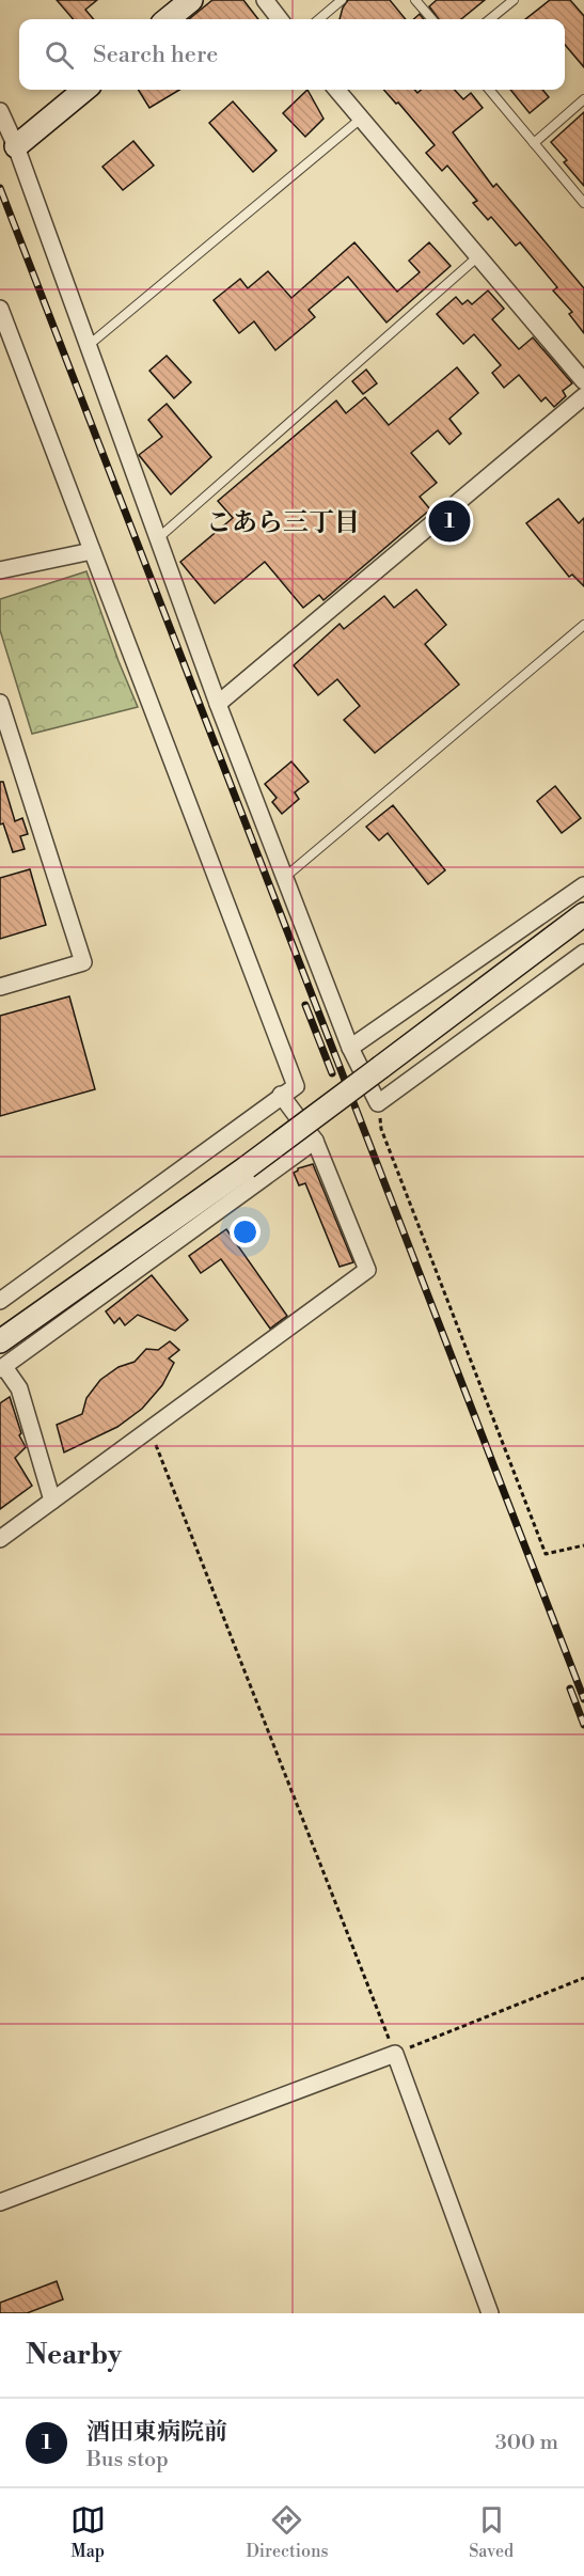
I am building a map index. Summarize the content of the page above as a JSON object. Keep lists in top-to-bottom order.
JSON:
{
  "districts": ["こあら三丁目"],
  "page": {
    "search": "Search here",
    "pins": "1",
    "heading": "Nearby",
    "list": [
      {
        "mark": "1",
        "name": "酒田東病院前",
        "note": "Bus stop",
        "value": "300 m"
      }
    ],
    "nav": ["Map", "Directions", "Saved"]
  }
}
